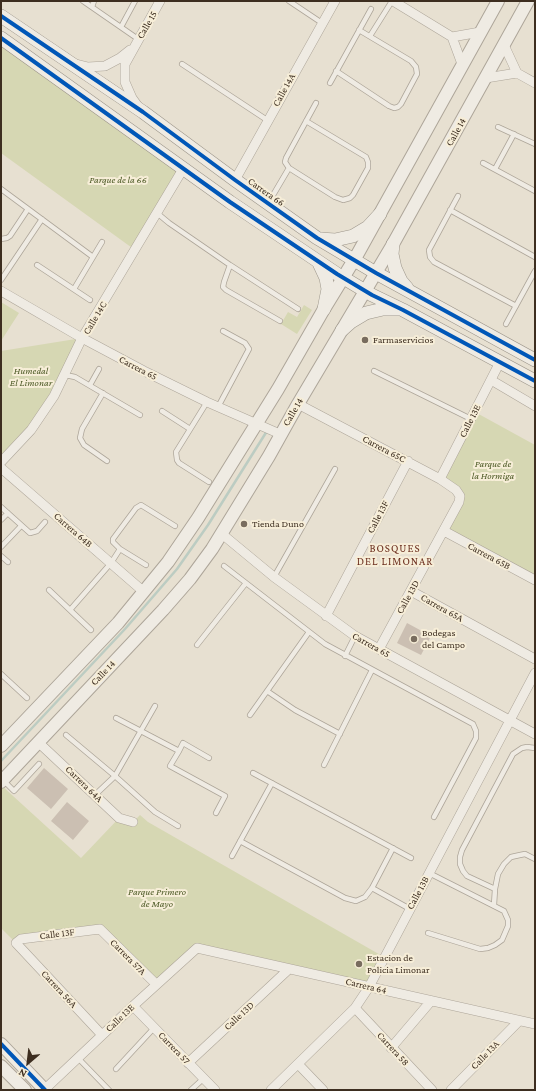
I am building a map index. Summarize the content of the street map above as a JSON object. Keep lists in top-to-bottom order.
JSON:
{
  "streets": {
    "main road": ["Carrera 66"],
    "street": [
      "Calle 15",
      "Calle 14A",
      "Calle 14",
      "Calle 14C",
      "Carrera 65",
      "Calle 13E",
      "Carrera 65C",
      "Calle 13F",
      "Carrera 64B",
      "Carrera 65B",
      "Calle 13D",
      "Carrera 65A",
      "Carrera 64A",
      "Calle 13B",
      "Carrera 57A",
      "Carrera 64",
      "Carrera 56A",
      "Carrera 57",
      "Carrera 58",
      "Calle 13A"
    ]
  },
  "crossings": [
    ["Calle 15", "Carrera 66"],
    ["Calle 14A", "Carrera 66"],
    ["Calle 14", "Carrera 66"],
    ["Calle 14", "Carrera 65"],
    ["Calle 14", "Carrera 65C"],
    ["Calle 14", "Carrera 64A"],
    ["Calle 14C", "Carrera 65"],
    ["Carrera 65", "Calle 13F"],
    ["Carrera 65", "Calle 13D"],
    ["Carrera 65", "Calle 13B"],
    ["Calle 13E", "Carrera 65C"],
    ["Calle 13E", "Carrera 57A"],
    ["Calle 13E", "Carrera 64"],
    ["Calle 13E", "Carrera 56A"],
    ["Calle 13E", "Carrera 57"],
    ["Carrera 65C", "Calle 13F"],
    ["Carrera 65C", "Calle 13D"],
    ["Calle 13F", "Carrera 57A"],
    ["Calle 13F", "Carrera 56A"],
    ["Carrera 65B", "Calle 13D"],
    ["Calle 13D", "Carrera 65A"],
    ["Calle 13D", "Carrera 64"],
    ["Calle 13D", "Carrera 57"],
    ["Calle 13B", "Carrera 64"],
    ["Calle 13B", "Carrera 58"],
    ["Carrera 64", "Calle 13A"]
  ],
  "districts": ["BOSQUES DEL LIMONAR"],
  "parks": [
    "Parque de la 66",
    "Humedal El Limonar",
    "Parque de la Hormiga",
    "Parque Primero de Mayo"
  ],
  "places": [
    "Farmaservicios",
    "Tienda Duno",
    "Bodegas del Campo",
    "Estacion de Policia Limonar"
  ],
  "north": "bottom left"
}
